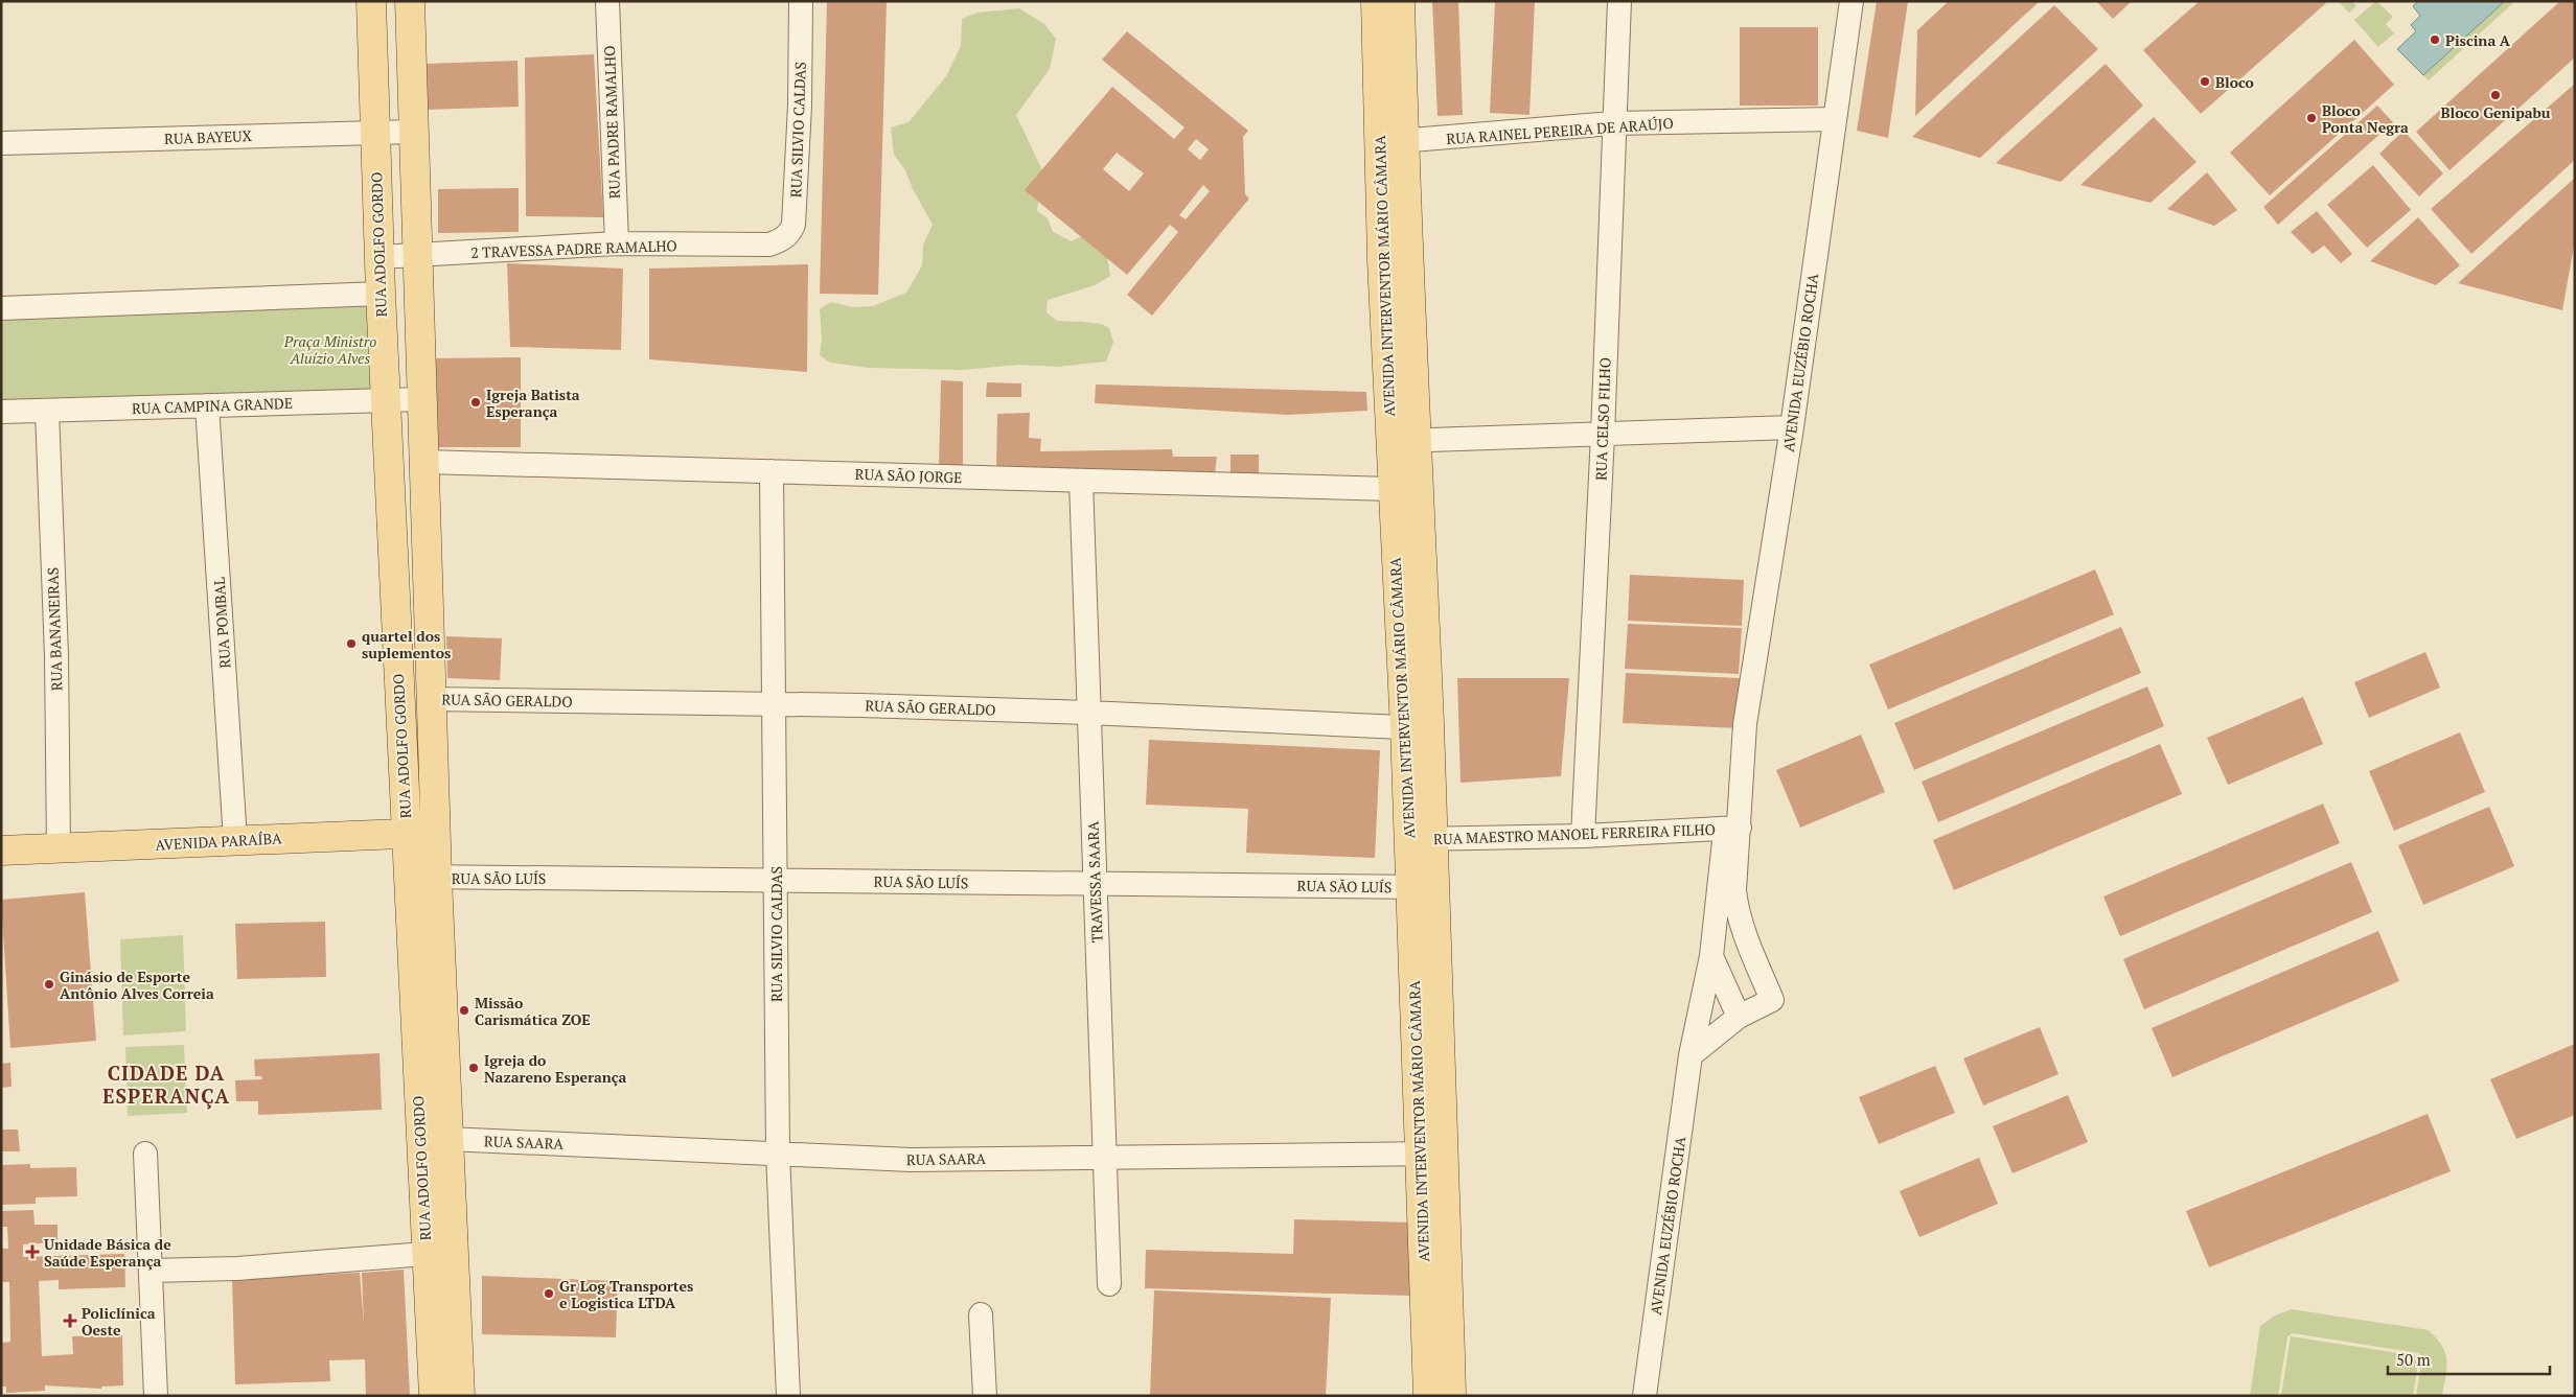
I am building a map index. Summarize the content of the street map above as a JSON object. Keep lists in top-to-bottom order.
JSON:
{
  "streets": {
    "main road": ["RUA ADOLFO GORDO", "AVENIDA INTERVENTOR MÁRIO CÂMARA", "AVENIDA PARAÍBA"],
    "street": [
      "RUA PADRE RAMALHO",
      "RUA SILVIO CALDAS",
      "RUA RAINEL PEREIRA DE ARAÚJO",
      "RUA BAYEUX",
      "2 TRAVESSA PADRE RAMALHO",
      "AVENIDA EUZÉBIO ROCHA",
      "RUA CAMPINA GRANDE",
      "RUA CELSO FILHO",
      "RUA SÃO JORGE",
      "RUA POMBAL",
      "RUA BANANEIRAS",
      "RUA SÃO GERALDO",
      "RUA MAESTRO MANOEL FERREIRA FILHO",
      "RUA SÃO LUÍS",
      "TRAVESSA SAARA",
      "RUA SAARA"
    ]
  },
  "crossings": [
    ["RUA PADRE RAMALHO", "2 TRAVESSA PADRE RAMALHO"],
    ["RUA SILVIO CALDAS", "2 TRAVESSA PADRE RAMALHO"],
    ["RUA SILVIO CALDAS", "RUA SÃO JORGE"],
    ["RUA SILVIO CALDAS", "RUA SÃO GERALDO"],
    ["RUA SILVIO CALDAS", "RUA SÃO LUÍS"],
    ["RUA SILVIO CALDAS", "RUA SAARA"],
    ["RUA RAINEL PEREIRA DE ARAÚJO", "AVENIDA INTERVENTOR MÁRIO CÂMARA"],
    ["RUA RAINEL PEREIRA DE ARAÚJO", "AVENIDA EUZÉBIO ROCHA"],
    ["RUA RAINEL PEREIRA DE ARAÚJO", "RUA CELSO FILHO"],
    ["RUA BAYEUX", "RUA ADOLFO GORDO"],
    ["RUA ADOLFO GORDO", "2 TRAVESSA PADRE RAMALHO"],
    ["RUA ADOLFO GORDO", "RUA CAMPINA GRANDE"],
    ["RUA ADOLFO GORDO", "RUA SÃO JORGE"],
    ["RUA ADOLFO GORDO", "RUA SÃO GERALDO"],
    ["RUA ADOLFO GORDO", "AVENIDA PARAÍBA"],
    ["RUA ADOLFO GORDO", "RUA SÃO LUÍS"],
    ["RUA ADOLFO GORDO", "RUA SAARA"],
    ["AVENIDA INTERVENTOR MÁRIO CÂMARA", "RUA SÃO JORGE"],
    ["AVENIDA INTERVENTOR MÁRIO CÂMARA", "RUA SÃO GERALDO"],
    ["AVENIDA INTERVENTOR MÁRIO CÂMARA", "RUA MAESTRO MANOEL FERREIRA FILHO"],
    ["AVENIDA INTERVENTOR MÁRIO CÂMARA", "RUA SÃO LUÍS"],
    ["AVENIDA INTERVENTOR MÁRIO CÂMARA", "RUA SAARA"],
    ["AVENIDA EUZÉBIO ROCHA", "RUA MAESTRO MANOEL FERREIRA FILHO"],
    ["RUA CAMPINA GRANDE", "RUA POMBAL"],
    ["RUA CAMPINA GRANDE", "RUA BANANEIRAS"],
    ["RUA CELSO FILHO", "RUA MAESTRO MANOEL FERREIRA FILHO"],
    ["RUA SÃO JORGE", "TRAVESSA SAARA"],
    ["RUA POMBAL", "AVENIDA PARAÍBA"],
    ["RUA BANANEIRAS", "AVENIDA PARAÍBA"],
    ["RUA SÃO GERALDO", "TRAVESSA SAARA"],
    ["RUA SÃO LUÍS", "TRAVESSA SAARA"],
    ["TRAVESSA SAARA", "RUA SAARA"]
  ],
  "districts": ["CIDADE DA ESPERANÇA"],
  "parks": ["Praça Ministro Aluízio Alves"],
  "places": {
    "other": [
      "Piscina A",
      "Bloco",
      "Bloco Genipabu",
      "Bloco Ponta Negra",
      "Igreja Batista Esperança",
      "quartel dos suplementos",
      "Ginásio de Esporte Antônio Alves Correia",
      "Missão Carismática ZOE",
      "Igreja do Nazareno Esperança",
      "Gr Log Transportes e Logistica LTDA"
    ],
    "health": ["Unidade Básica de Saúde Esperança", "Policlínica Oeste"]
  },
  "scale_bar": "50 m"
}
